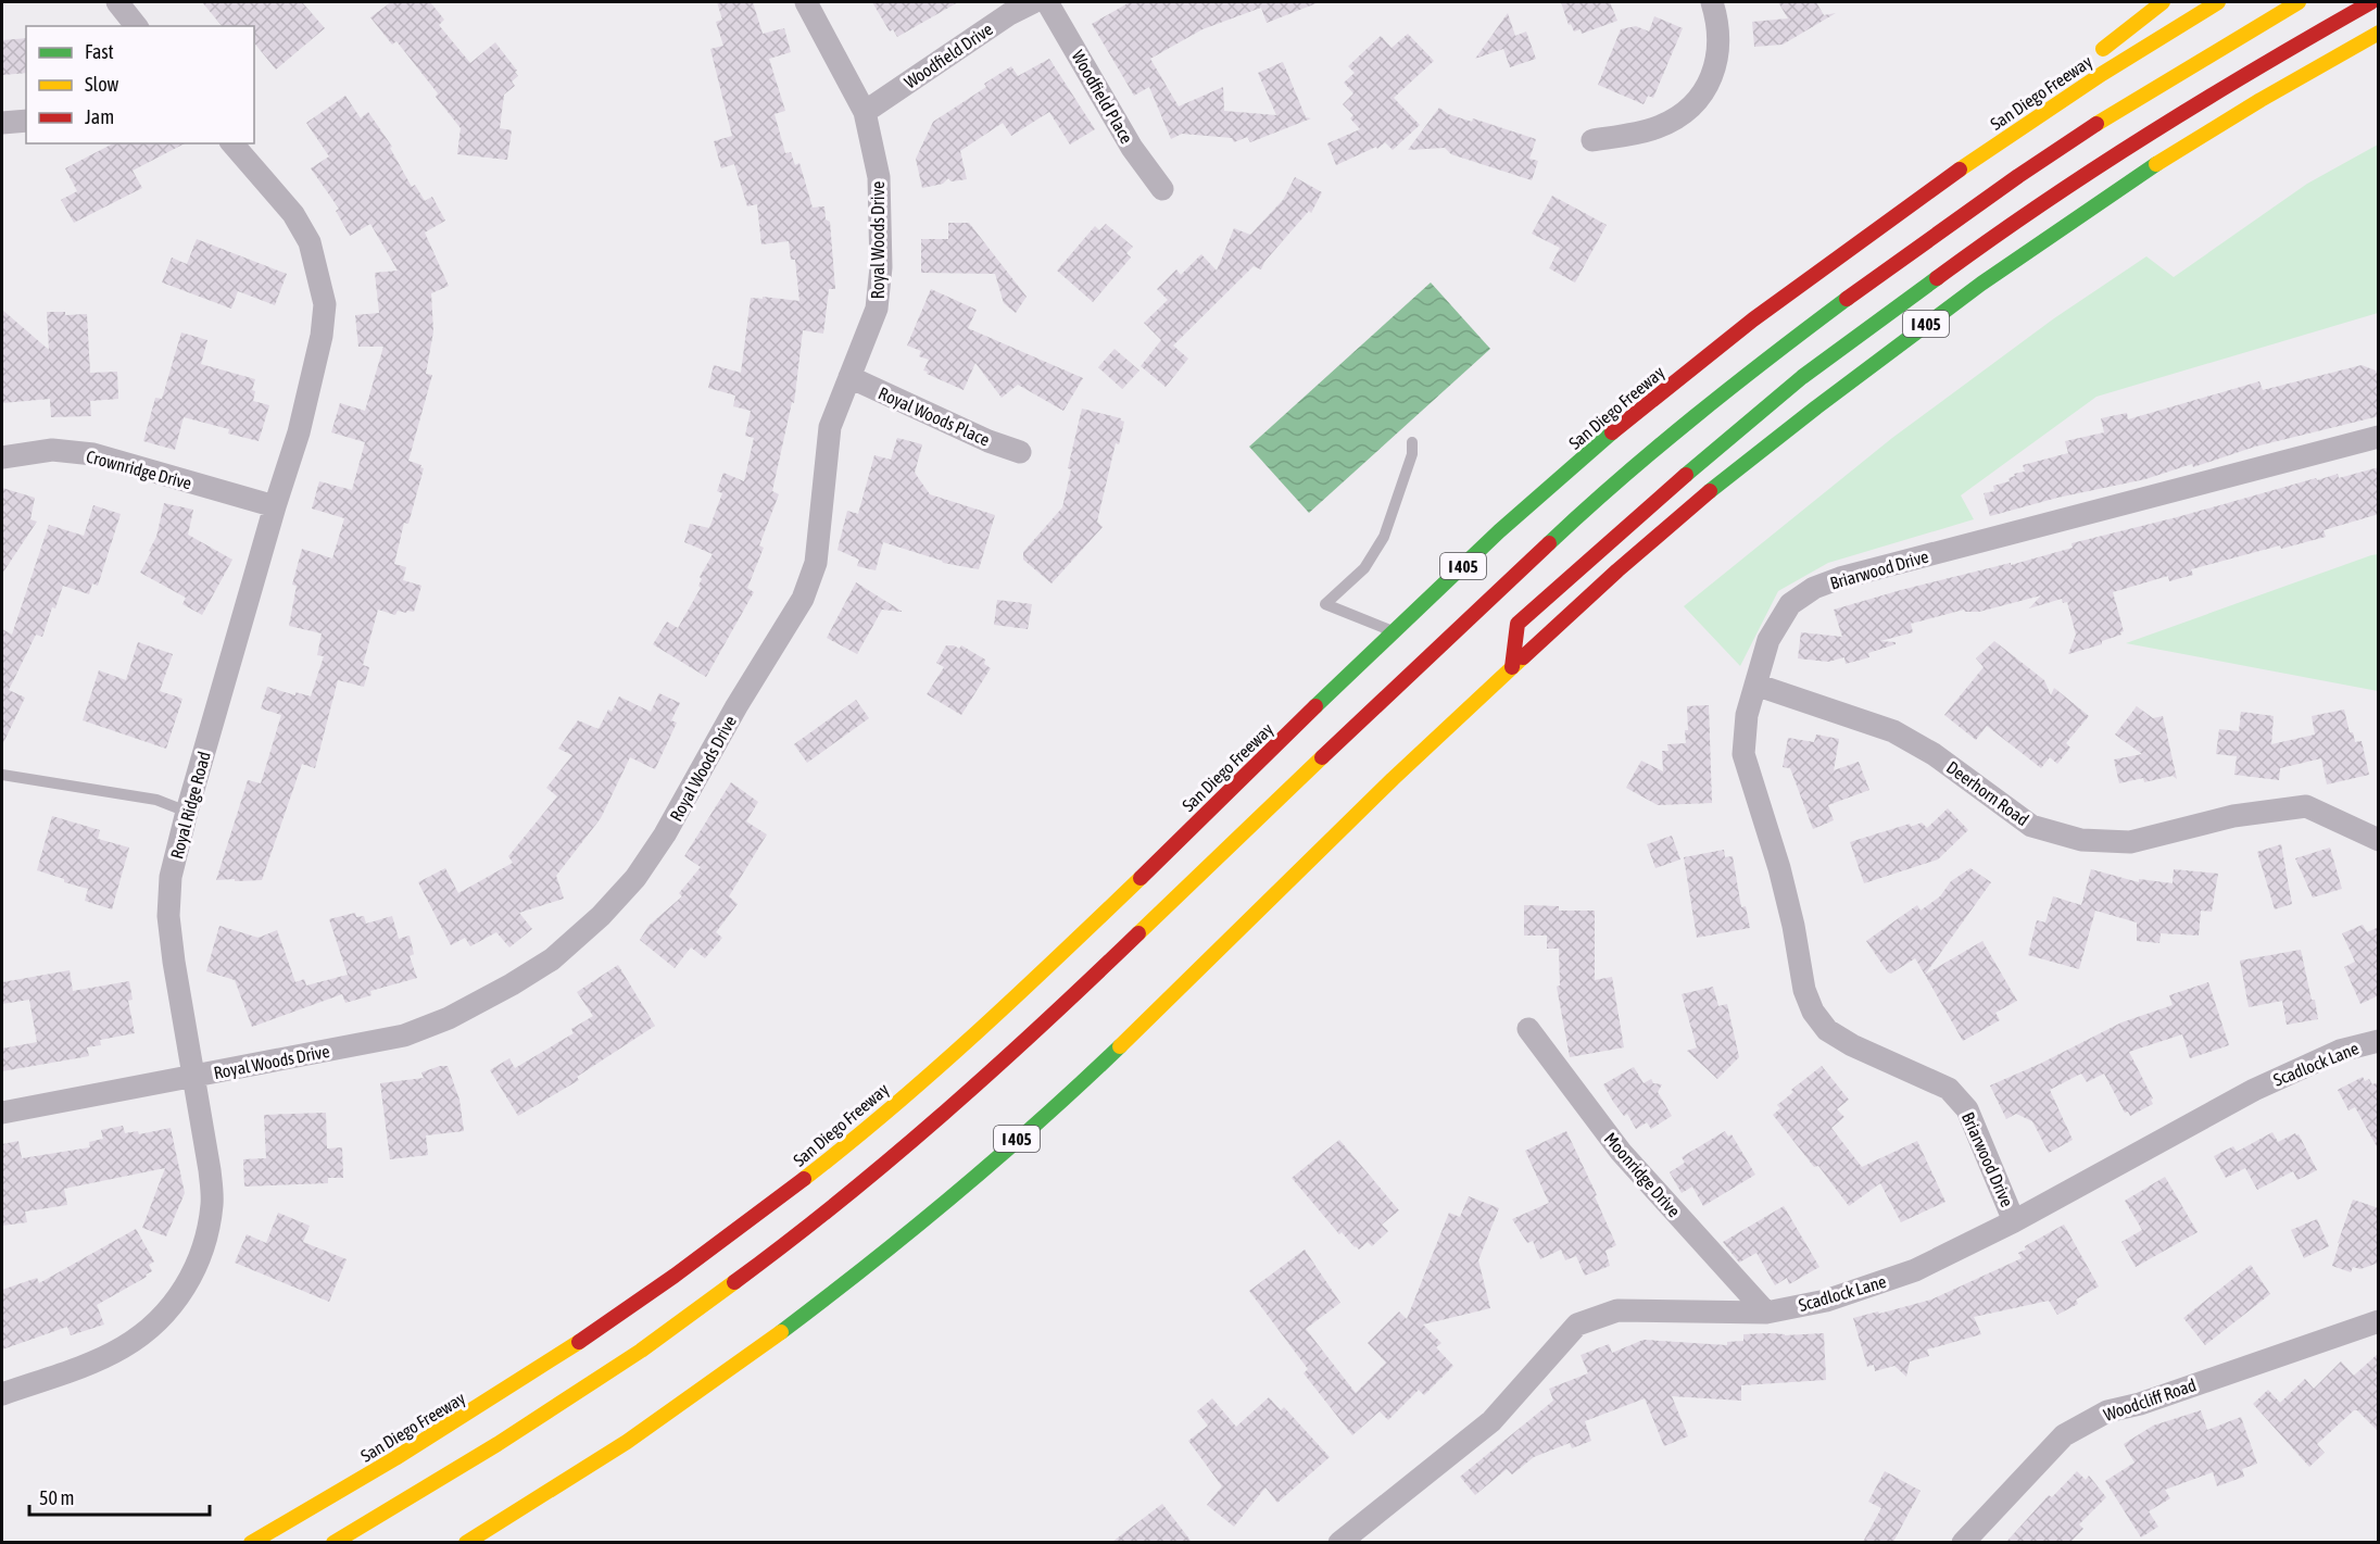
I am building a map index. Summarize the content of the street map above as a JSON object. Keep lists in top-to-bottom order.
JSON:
{
  "streets": {
    "highway": ["San Diego Freeway", "I 405"],
    "street": [
      "Woodfield Drive",
      "Woodfield Place",
      "Royal Woods Drive",
      "Royal Woods Place",
      "Crownridge Drive",
      "Briarwood Drive",
      "Deerhorn Road",
      "Royal Ridge Road",
      "Scadlock Lane",
      "Moonridge Drive",
      "Woodcliff Road"
    ]
  },
  "crossings": [
    ["Woodfield Drive", "Royal Woods Drive"],
    ["Royal Woods Drive", "Royal Woods Place"],
    ["Royal Woods Drive", "Royal Ridge Road"],
    ["Crownridge Drive", "Royal Ridge Road"],
    ["Briarwood Drive", "Deerhorn Road"],
    ["Briarwood Drive", "Scadlock Lane"],
    ["Scadlock Lane", "Moonridge Drive"]
  ],
  "legend": ["Fast", "Slow", "Jam"],
  "scale_bar": "50 m"
}
